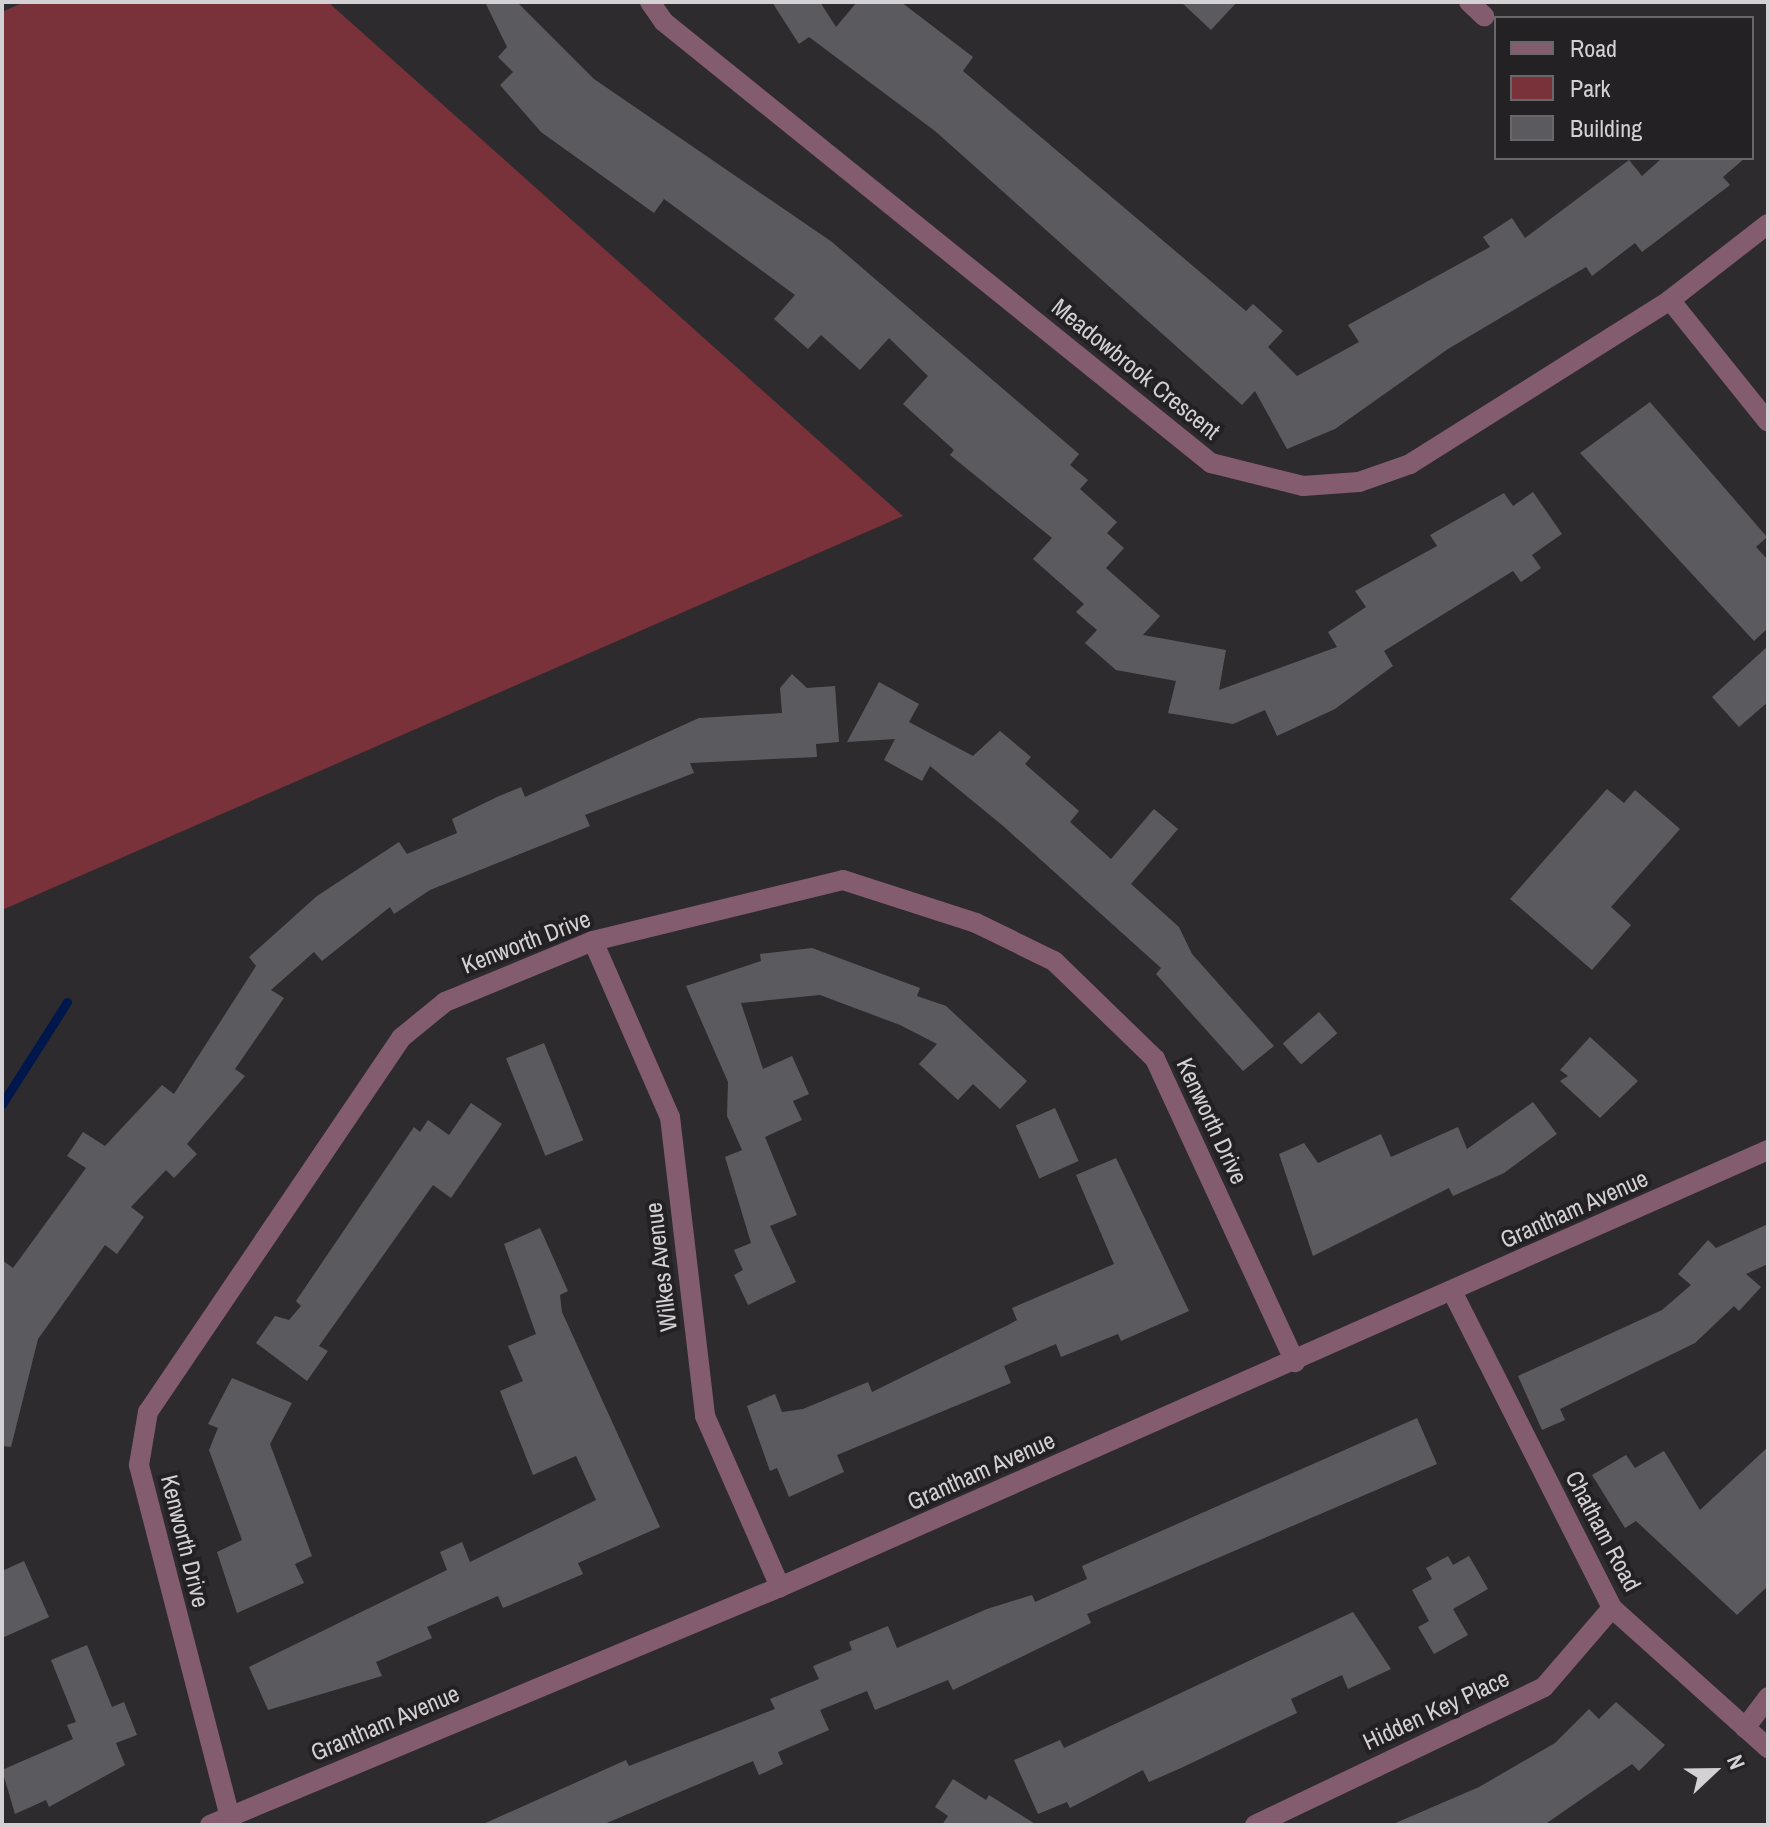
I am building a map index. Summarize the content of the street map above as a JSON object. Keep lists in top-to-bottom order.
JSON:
{
  "streets": {
    "street": [
      "Meadowbrook Crescent",
      "Kenworth Drive",
      "Grantham Avenue",
      "Wilkes Avenue",
      "Chatham Road",
      "Hidden Key Place"
    ]
  },
  "crossings": [
    ["Kenworth Drive", "Grantham Avenue"],
    ["Kenworth Drive", "Wilkes Avenue"],
    ["Grantham Avenue", "Wilkes Avenue"],
    ["Grantham Avenue", "Chatham Road"],
    ["Chatham Road", "Hidden Key Place"]
  ],
  "legend": ["Road", "Park", "Building"],
  "north": "right"
}
